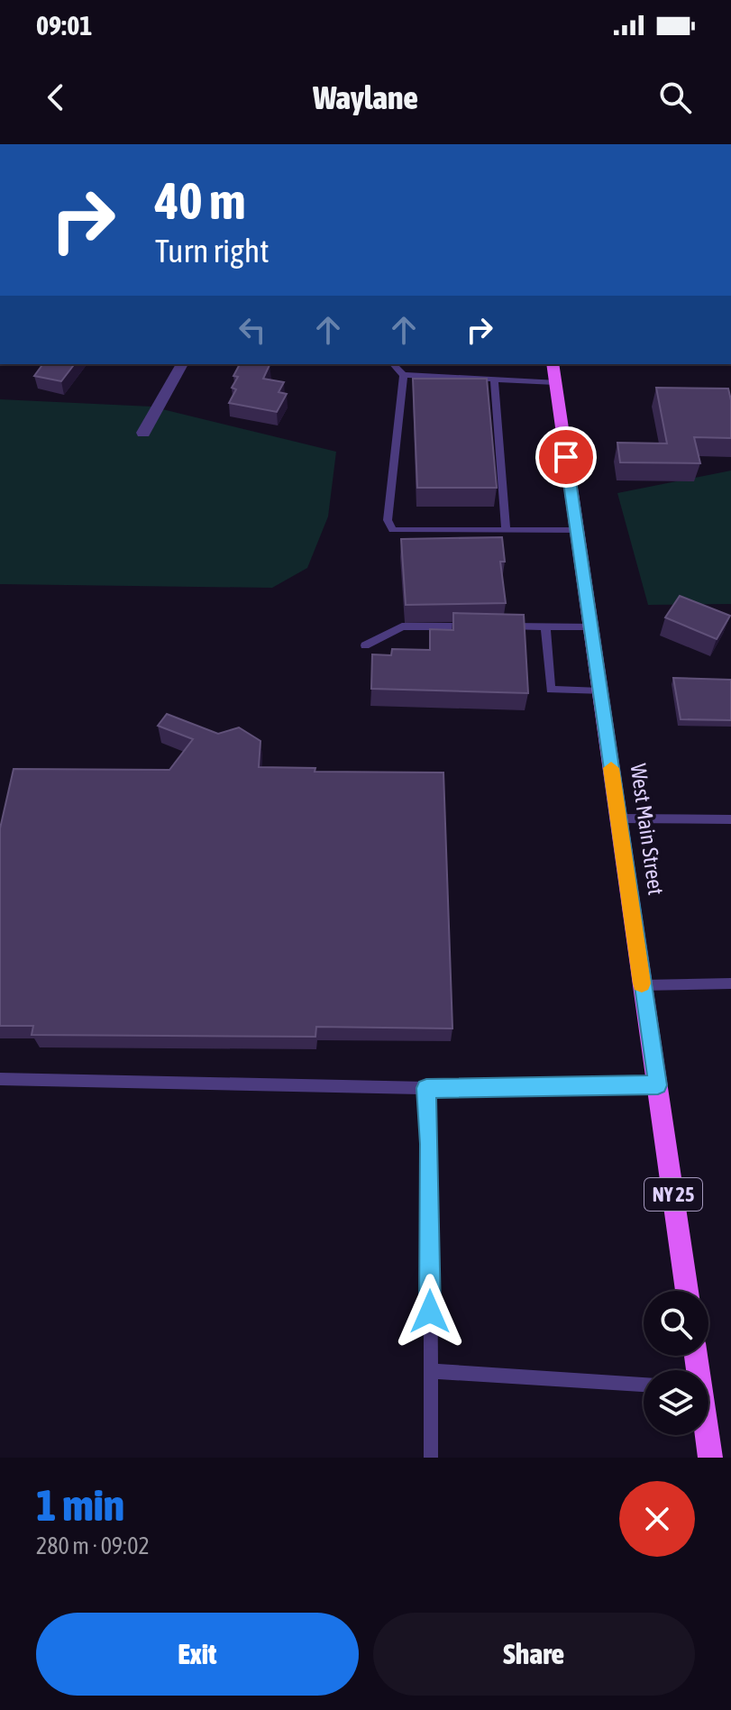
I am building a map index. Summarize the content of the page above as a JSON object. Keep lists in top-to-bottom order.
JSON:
{
  "streets": {
    "main road": ["West Main Street", "NY 25"]
  },
  "page": {
    "status": "09:01",
    "header": "Waylane",
    "turn": ["40 m", "Turn right"],
    "heading": ["1 min", "280 m · 09:02"],
    "buttons": ["Exit", "Share"]
  }
}
